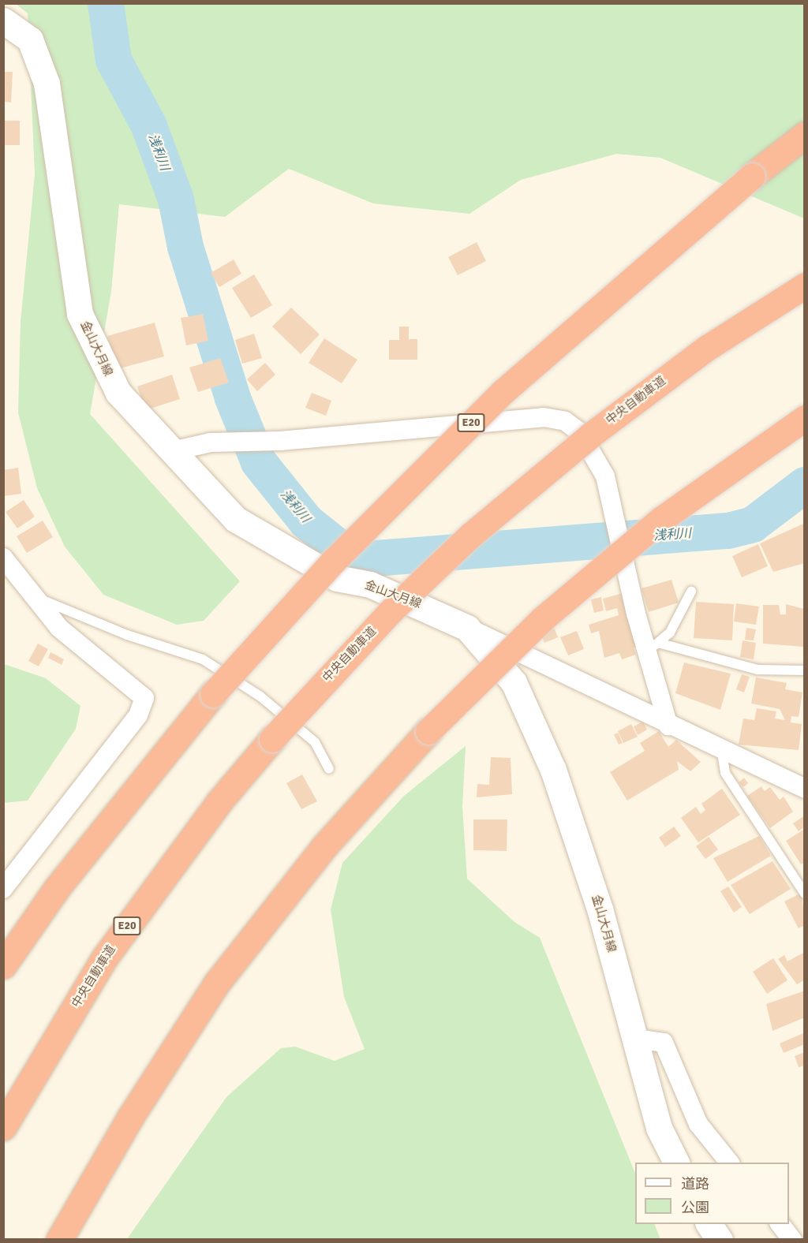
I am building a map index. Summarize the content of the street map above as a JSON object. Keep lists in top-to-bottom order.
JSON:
{
  "streets": {
    "highway": ["中央自動車道", "E20"],
    "main road": ["金山大月線"]
  },
  "water": ["浅利川"],
  "legend": ["道路", "公園"]
}
